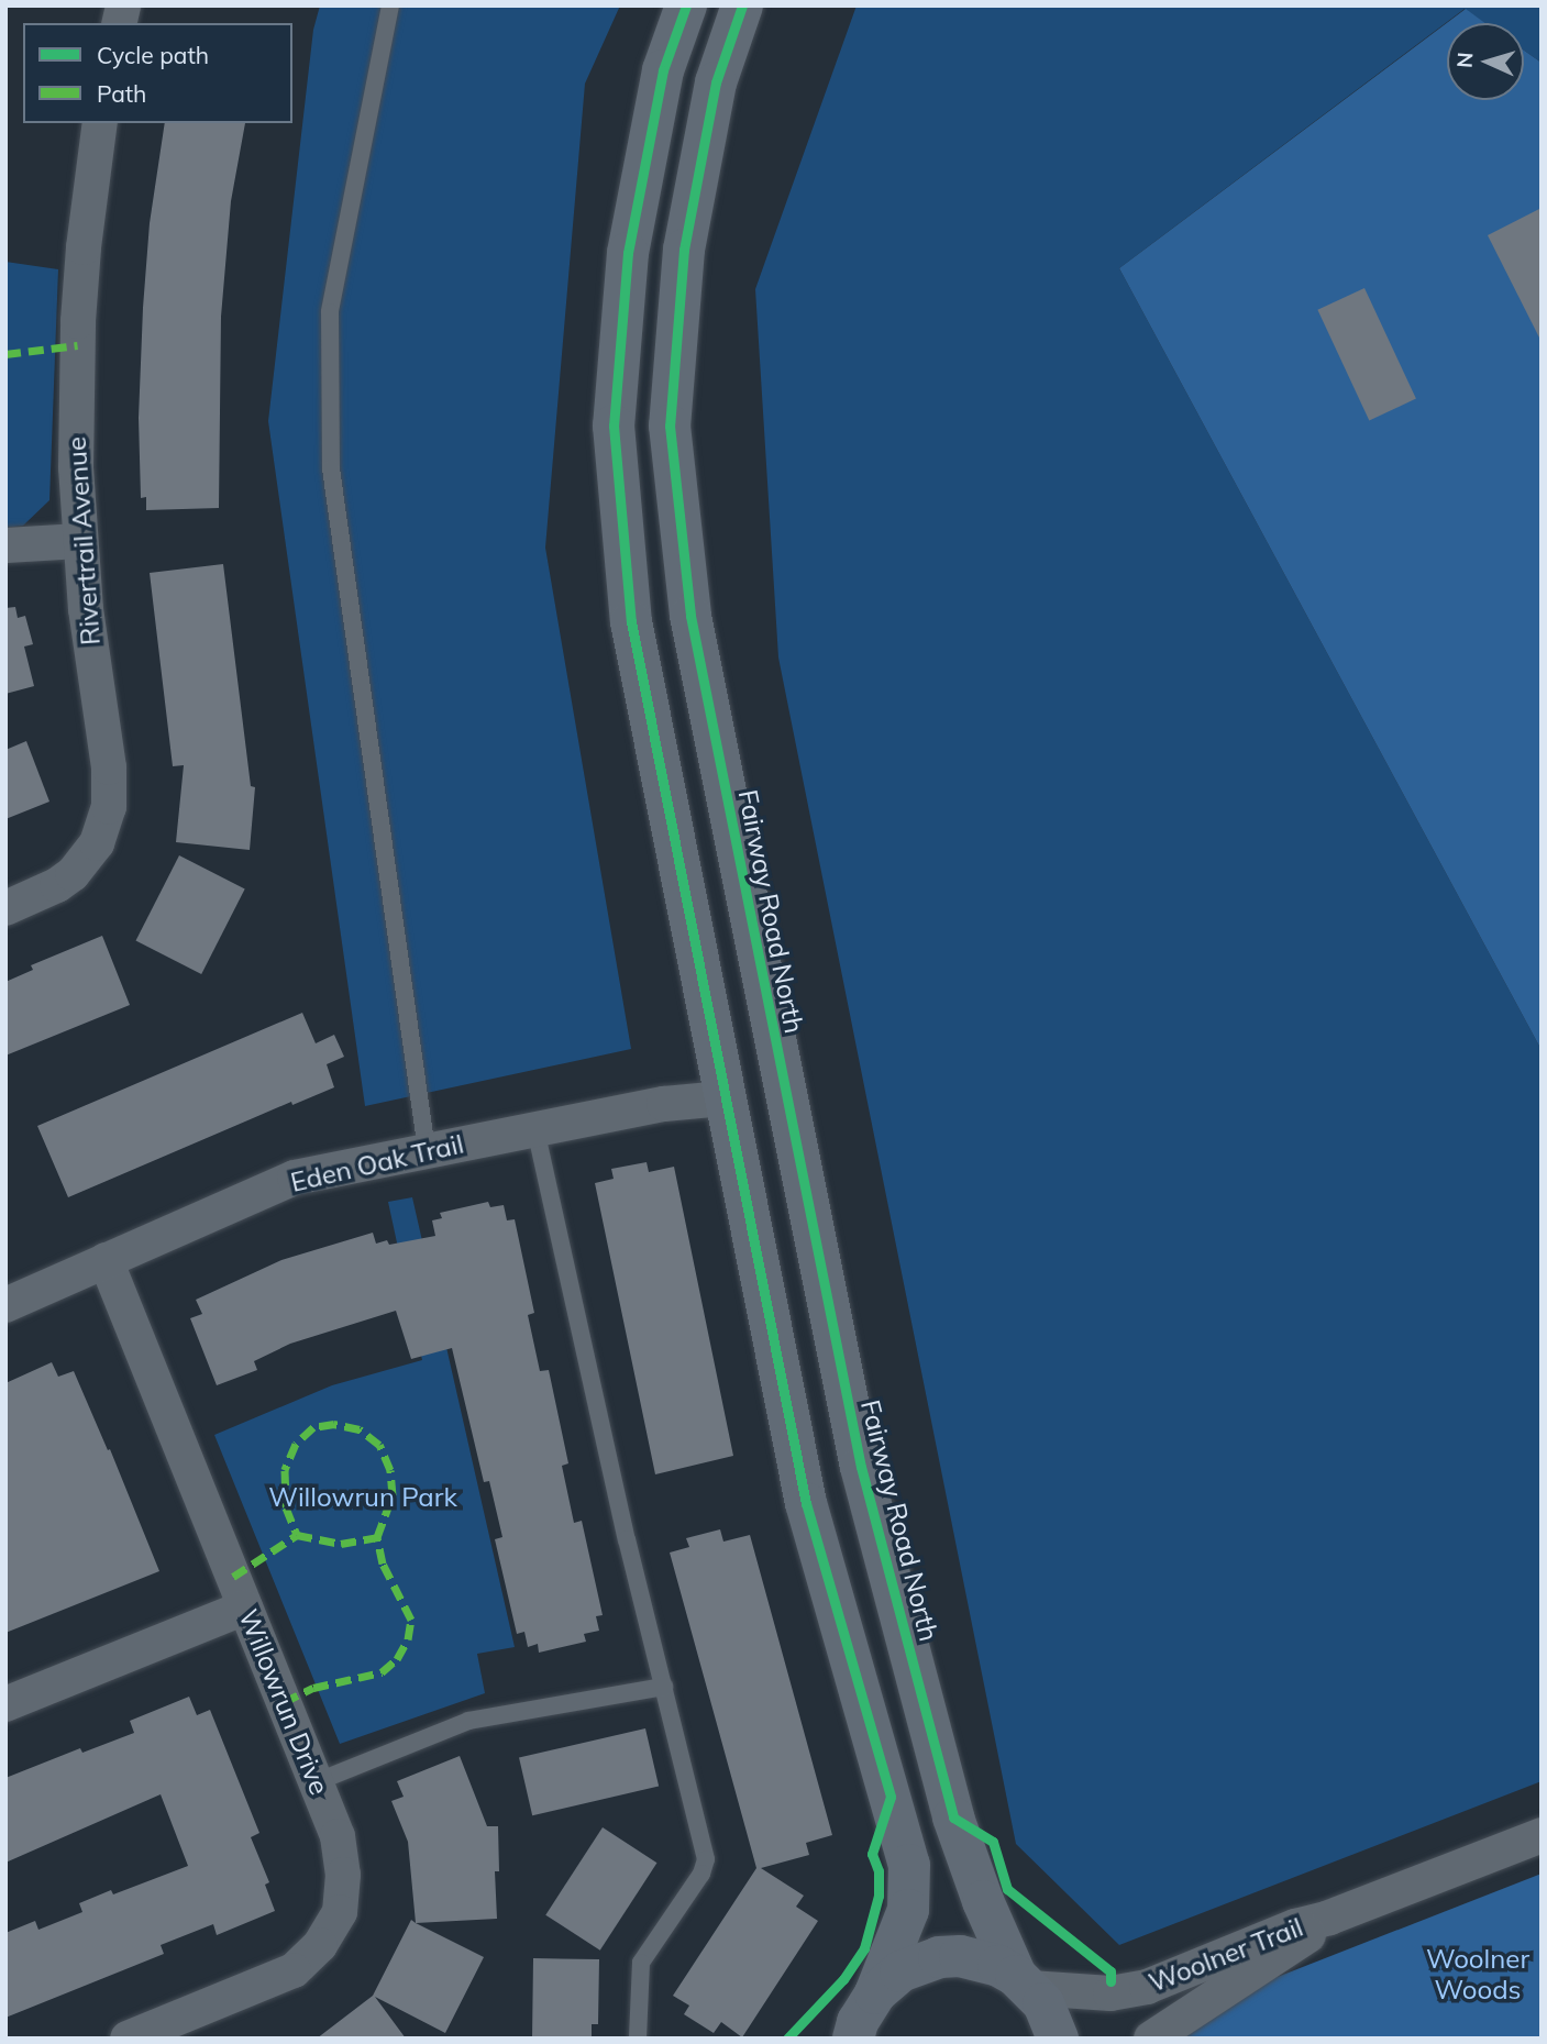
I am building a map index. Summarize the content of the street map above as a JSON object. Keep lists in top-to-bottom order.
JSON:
{
  "streets": {
    "main road": ["Fairway Road North"],
    "street": [
      "Rivertrail Avenue",
      "Eden Oak Trail",
      "Willowrun Drive",
      "Woolner Trail"
    ]
  },
  "crossings": [
    ["Fairway Road North", "Woolner Trail"],
    ["Eden Oak Trail", "Willowrun Drive"]
  ],
  "parks": ["Willowrun Park", "Woolner Woods"],
  "legend": ["Cycle path", "Path"],
  "north": "left"
}
